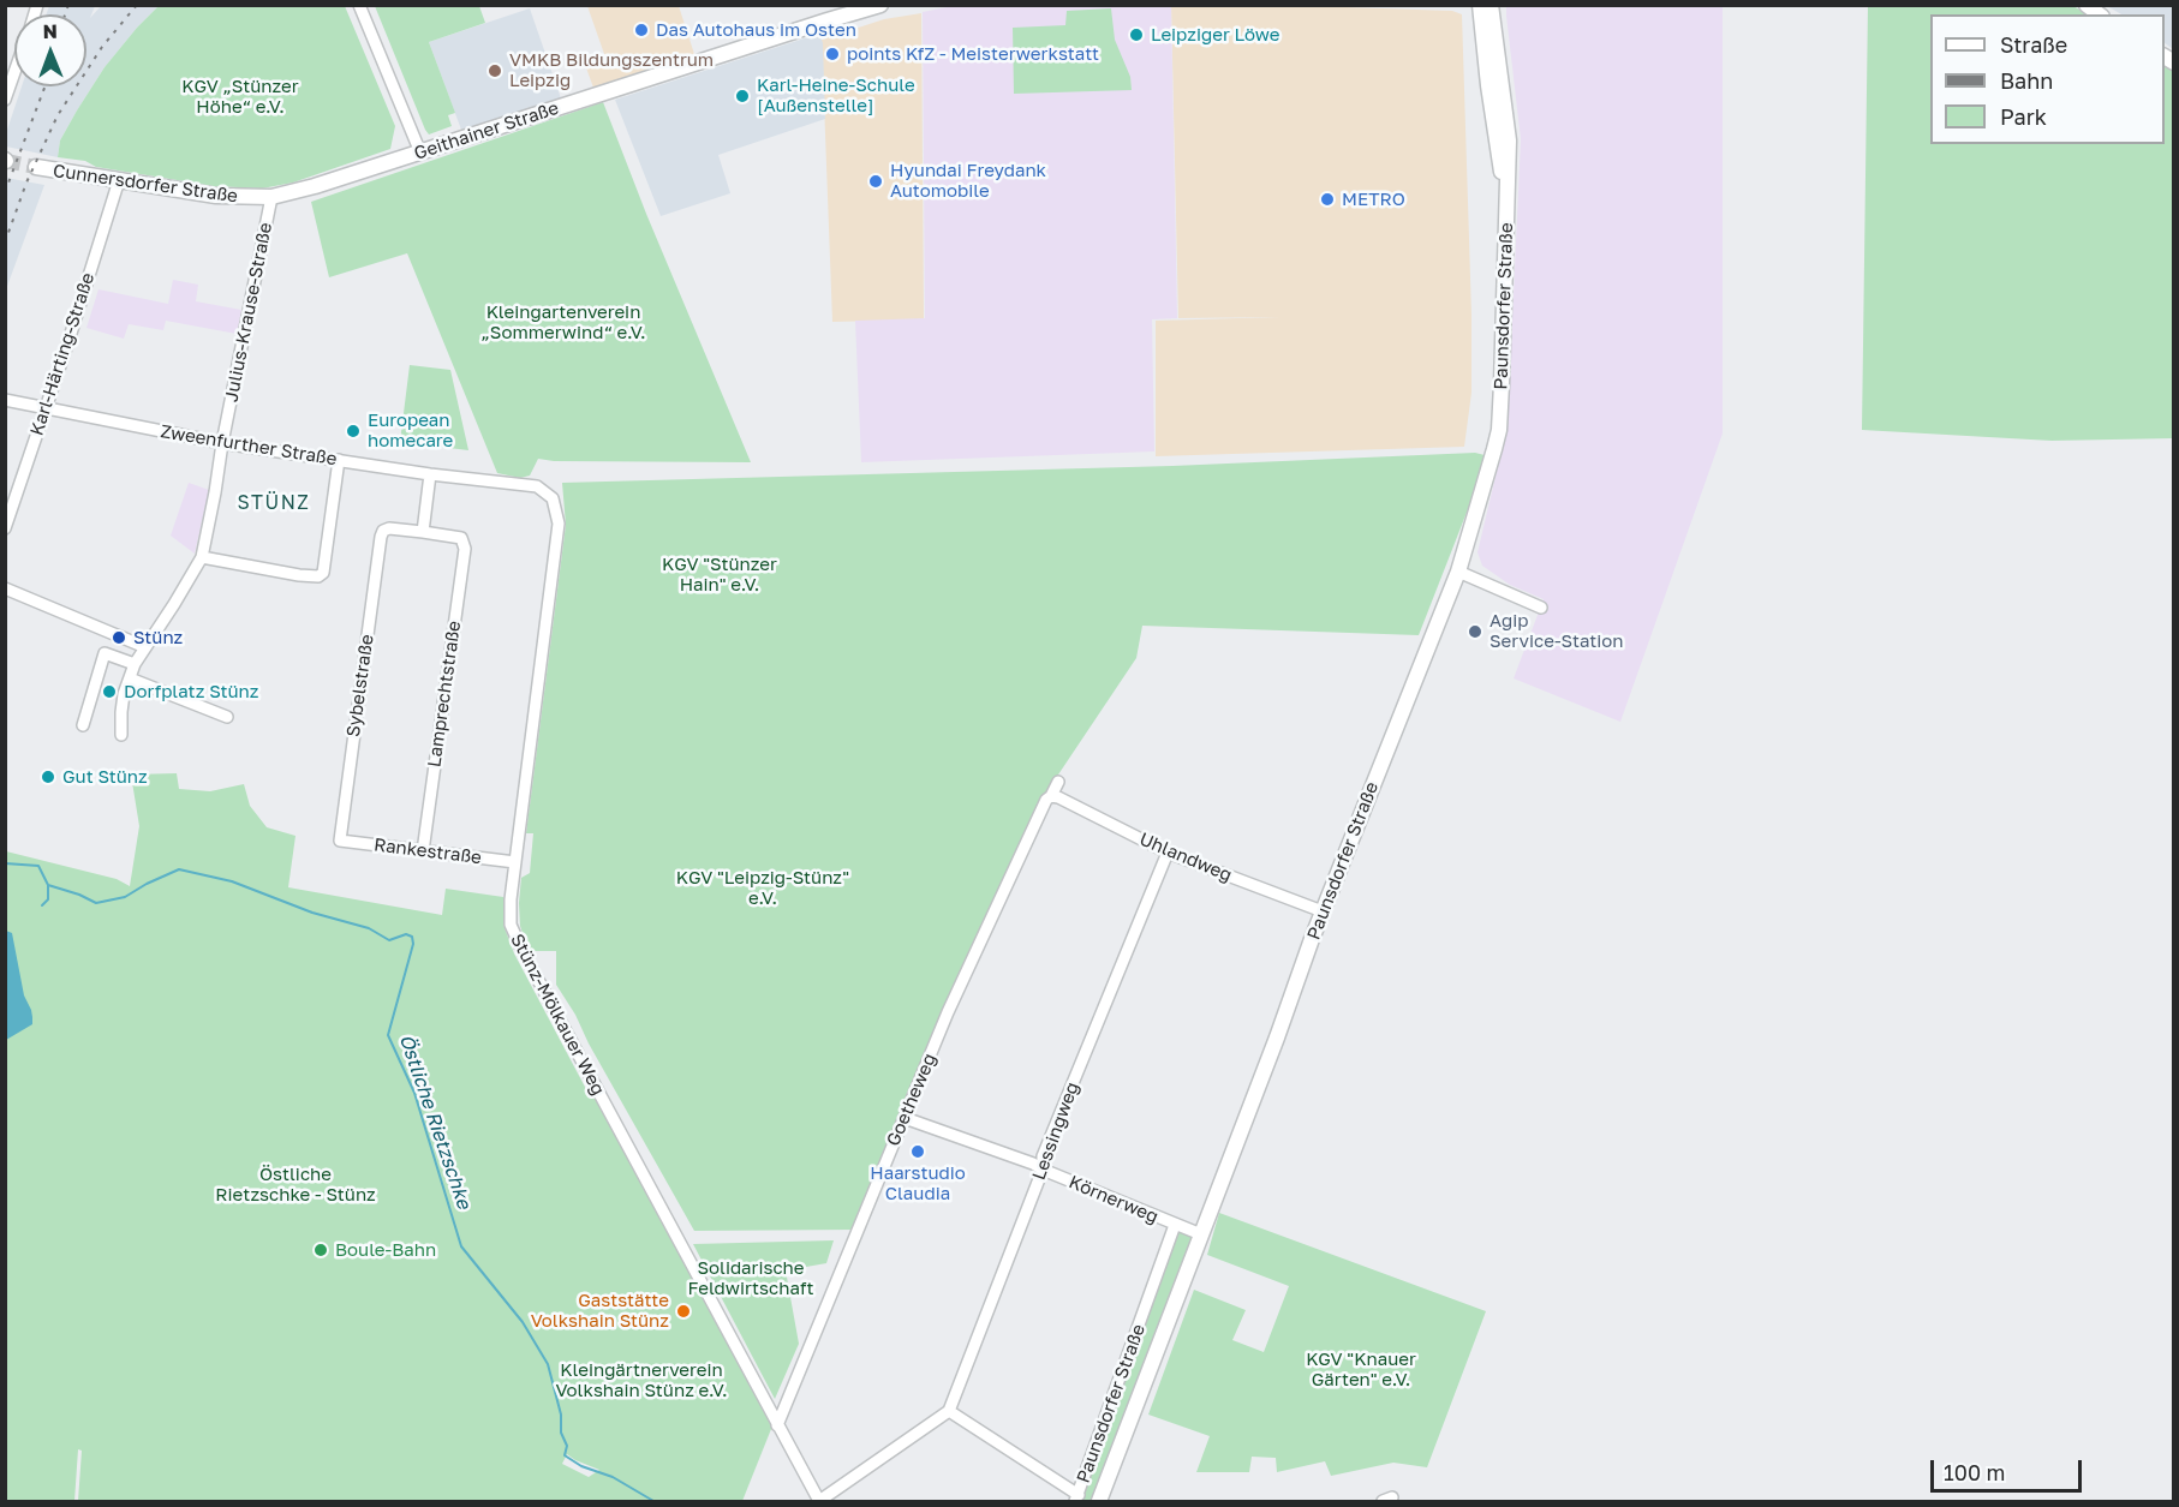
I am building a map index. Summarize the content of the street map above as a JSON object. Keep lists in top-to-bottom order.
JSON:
{
  "streets": {
    "main road": ["Geithainer Straße", "Cunnersdorfer Straße", "Paunsdorfer Straße"],
    "street": [
      "Julius-Krause-Straße",
      "Karl-Härting-Straße",
      "Zweenfurther Straße",
      "Sybelstraße",
      "Lamprechtstraße",
      "Rankestraße",
      "Uhlandweg",
      "Stünz-Mölkauer Weg",
      "Goetheweg",
      "Lessingweg",
      "Körnerweg"
    ]
  },
  "crossings": [
    ["Geithainer Straße", "Cunnersdorfer Straße"],
    ["Cunnersdorfer Straße", "Julius-Krause-Straße"],
    ["Cunnersdorfer Straße", "Karl-Härting-Straße"],
    ["Paunsdorfer Straße", "Uhlandweg"],
    ["Paunsdorfer Straße", "Körnerweg"],
    ["Julius-Krause-Straße", "Zweenfurther Straße"],
    ["Karl-Härting-Straße", "Zweenfurther Straße"],
    ["Zweenfurther Straße", "Stünz-Mölkauer Weg"],
    ["Sybelstraße", "Lamprechtstraße"],
    ["Sybelstraße", "Rankestraße"],
    ["Lamprechtstraße", "Rankestraße"],
    ["Rankestraße", "Stünz-Mölkauer Weg"],
    ["Uhlandweg", "Goetheweg"],
    ["Uhlandweg", "Lessingweg"],
    ["Stünz-Mölkauer Weg", "Goetheweg"],
    ["Goetheweg", "Körnerweg"],
    ["Lessingweg", "Körnerweg"]
  ],
  "districts": ["STÜNZ"],
  "water": ["Östliche Rietzschke"],
  "parks": [
    "KGV „Stünzer Höhe“ e.V.",
    "Kleingartenverein „Sommerwind“ e.V.",
    "KGV \"Stünzer Hain\" e.V.",
    "KGV \"Leipzig-Stünz\" e.V.",
    "Östliche Rietzschke - Stünz",
    "Solidarische Feldwirtschaft",
    "KGV \"Knauer Gärten\" e.V.",
    "Kleingärtnerverein Volkshain Stünz e.V."
  ],
  "places": [
    "Das Autohaus im Osten",
    "Leipziger Löwe",
    "points KfZ - Meisterwerkstatt",
    "VMKB Bildungszentrum Leipzig",
    "Karl-Heine-Schule [Außenstelle]",
    "Hyundai Freydank Automobile",
    "METRO",
    "European homecare",
    "Agip Service-Station",
    "Stünz",
    "Dorfplatz Stünz",
    "Gut Stünz",
    "Haarstudio Claudia",
    "Boule-Bahn",
    "Gaststätte Volkshain Stünz"
  ],
  "legend": ["Straße", "Bahn", "Park"],
  "scale_bar": "100 m",
  "north": "top"
}
